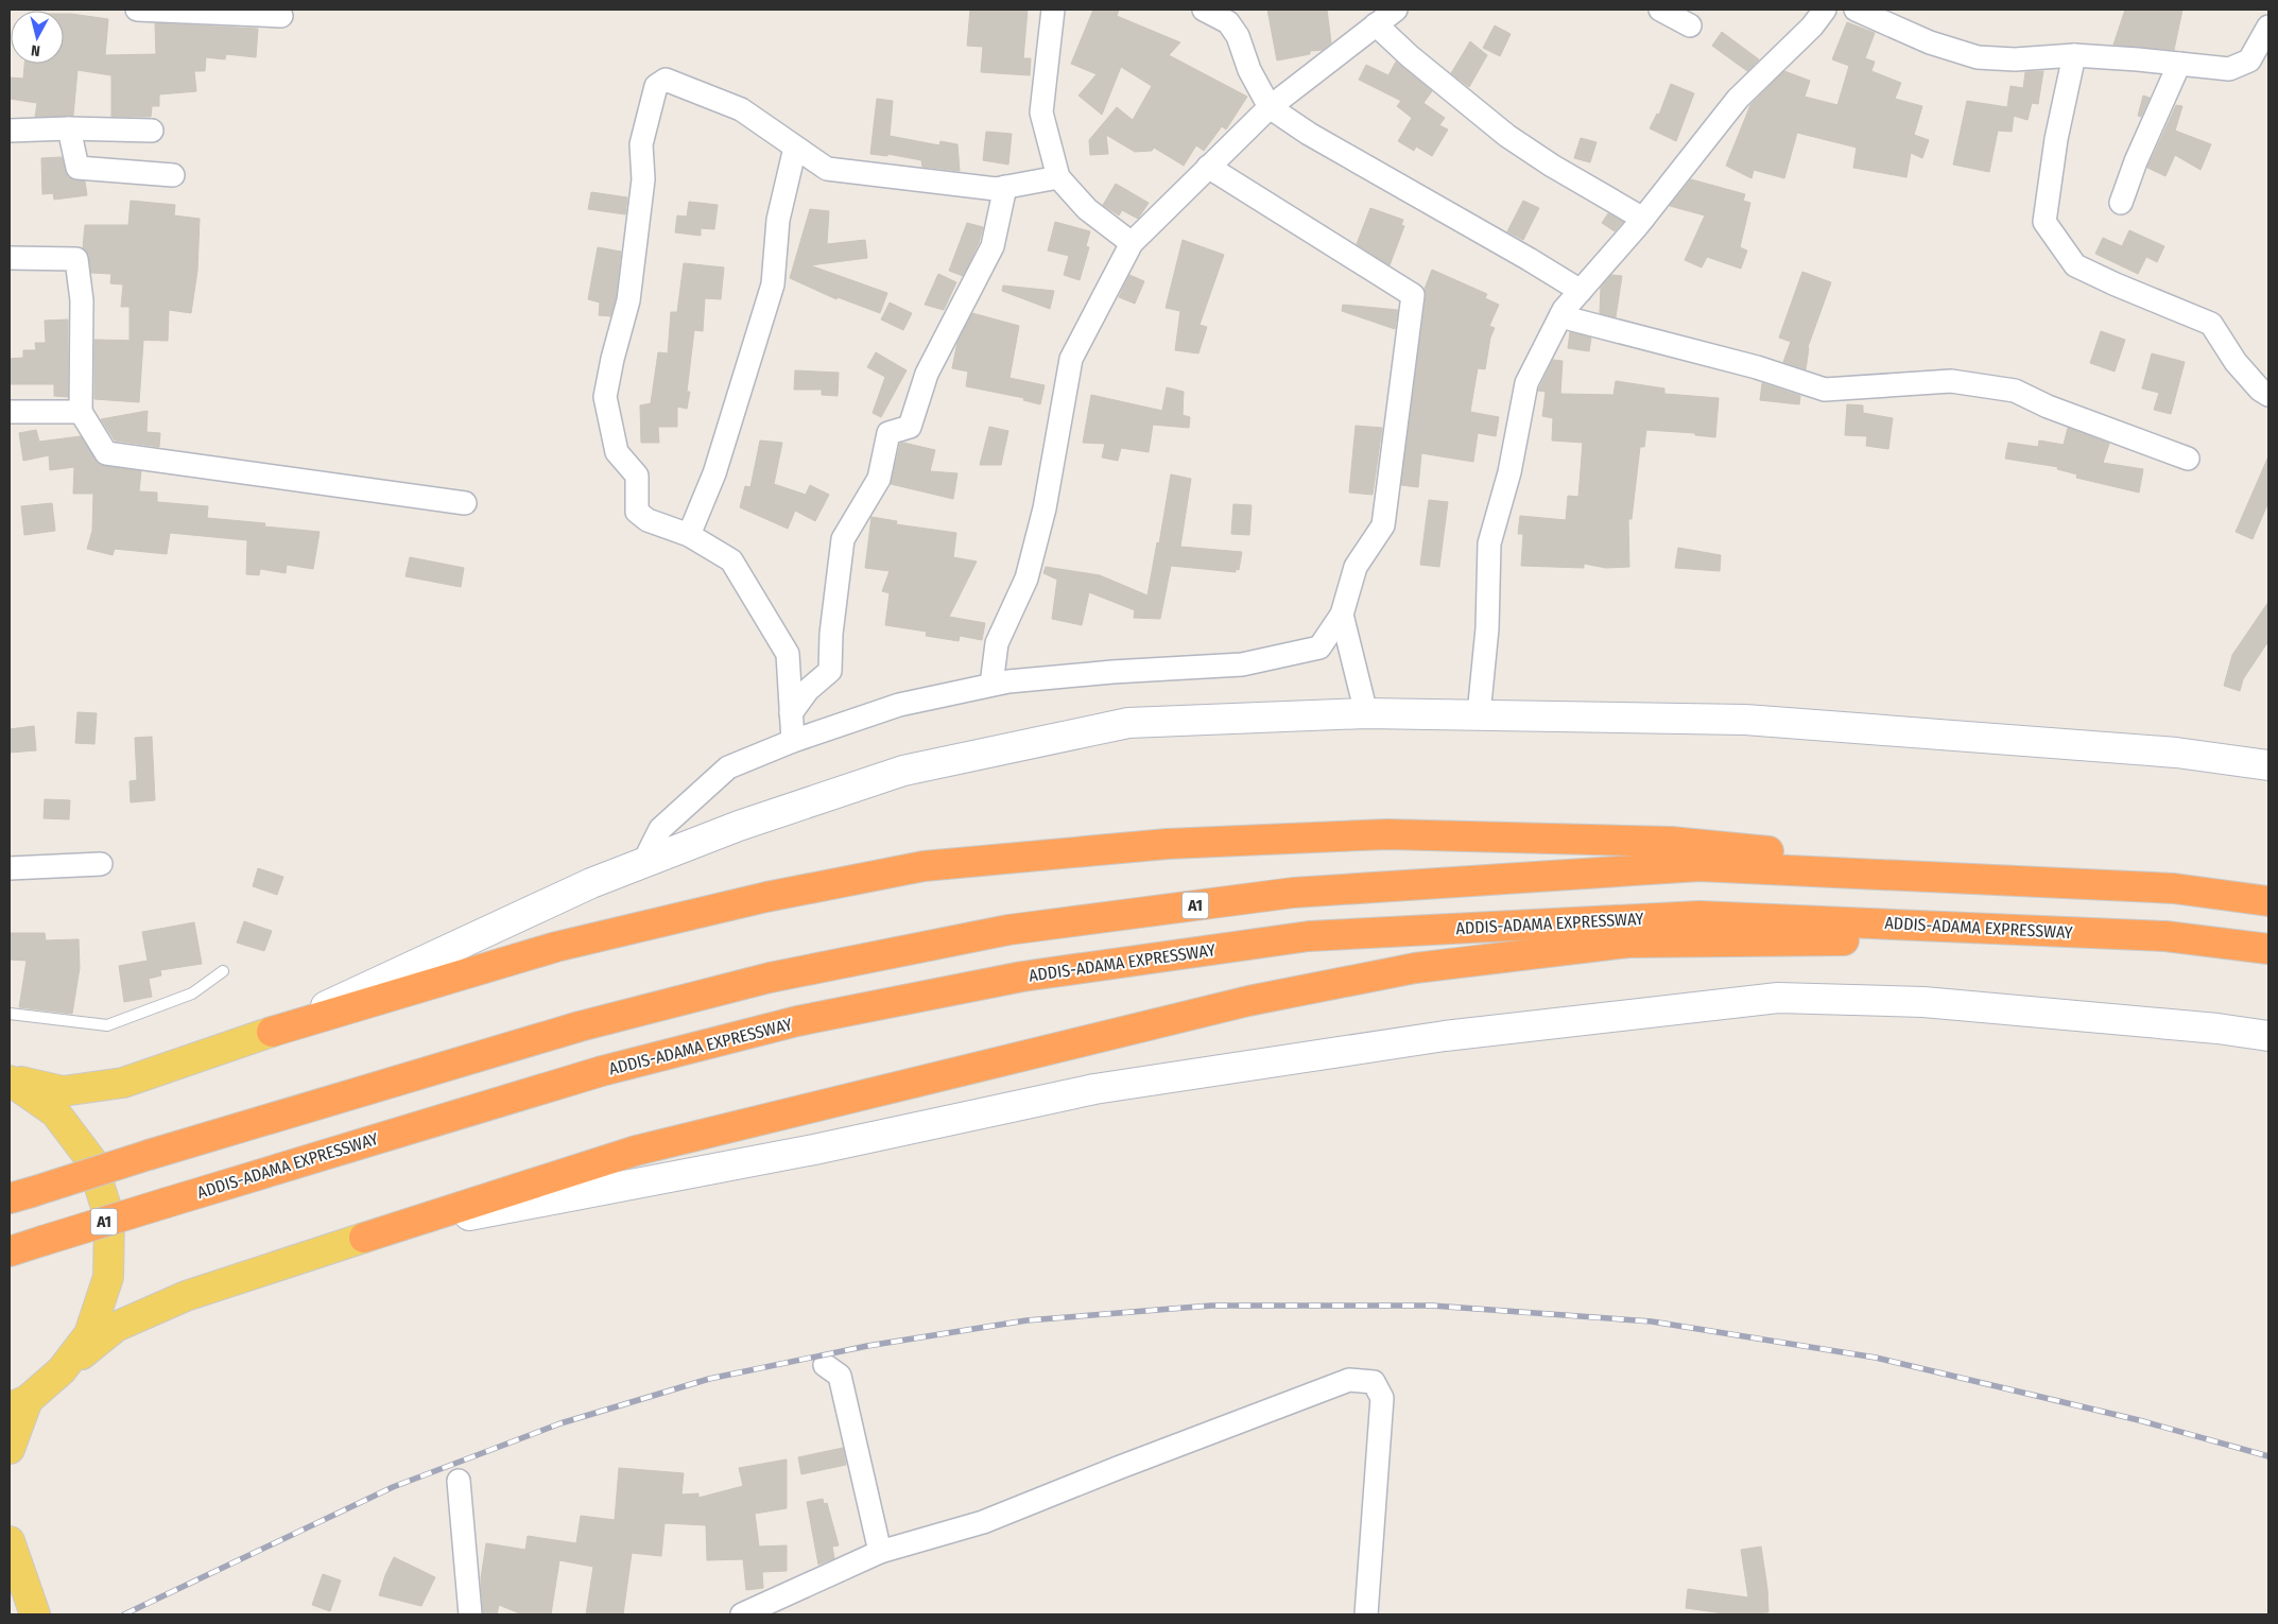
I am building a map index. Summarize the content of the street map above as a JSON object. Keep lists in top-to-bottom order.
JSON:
{
  "streets": {
    "highway": ["A1", "ADDIS-ADAMA EXPRESSWAY"]
  },
  "north": "bottom"
}
